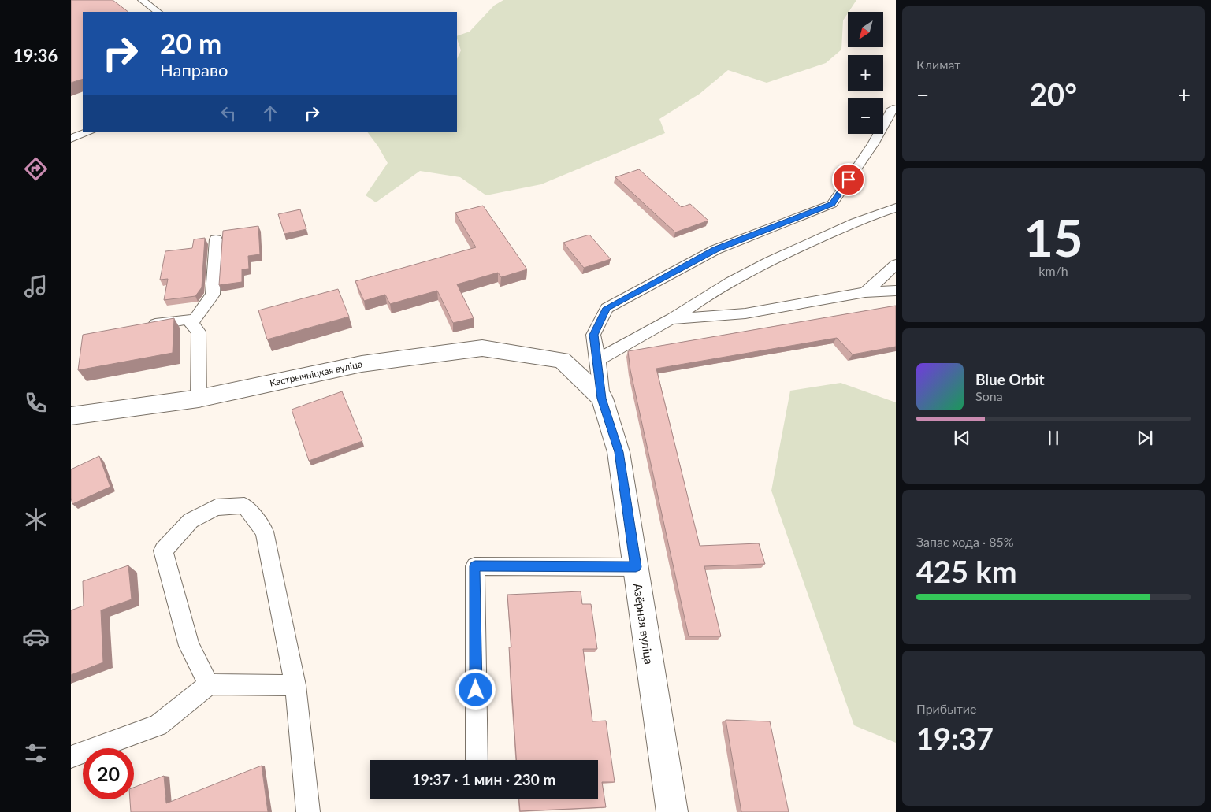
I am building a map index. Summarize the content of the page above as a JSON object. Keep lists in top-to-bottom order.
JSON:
{
  "streets": {
    "street": ["Кастрычніцкая вуліца", "Азёрная вуліца"]
  },
  "crossings": [
    ["Кастрычніцкая вуліца", "Азёрная вуліца"]
  ],
  "north": "bottom left",
  "page": {
    "tabs": "19:36",
    "tile": [
      "Климат",
      ["15", "km/h"],
      ["Запас хода · 85%", "425 km"],
      ["Прибытие", "19:37"]
    ],
    "map_buttons": ["+", "−"],
    "turn": ["20 m", "Направо"],
    "heat": ["−", "20°", "+"],
    "song": ["Blue Orbit", "Sona"],
    "limit": "20",
    "trip": "19:37 · 1 мин · 230 m"
  }
}
